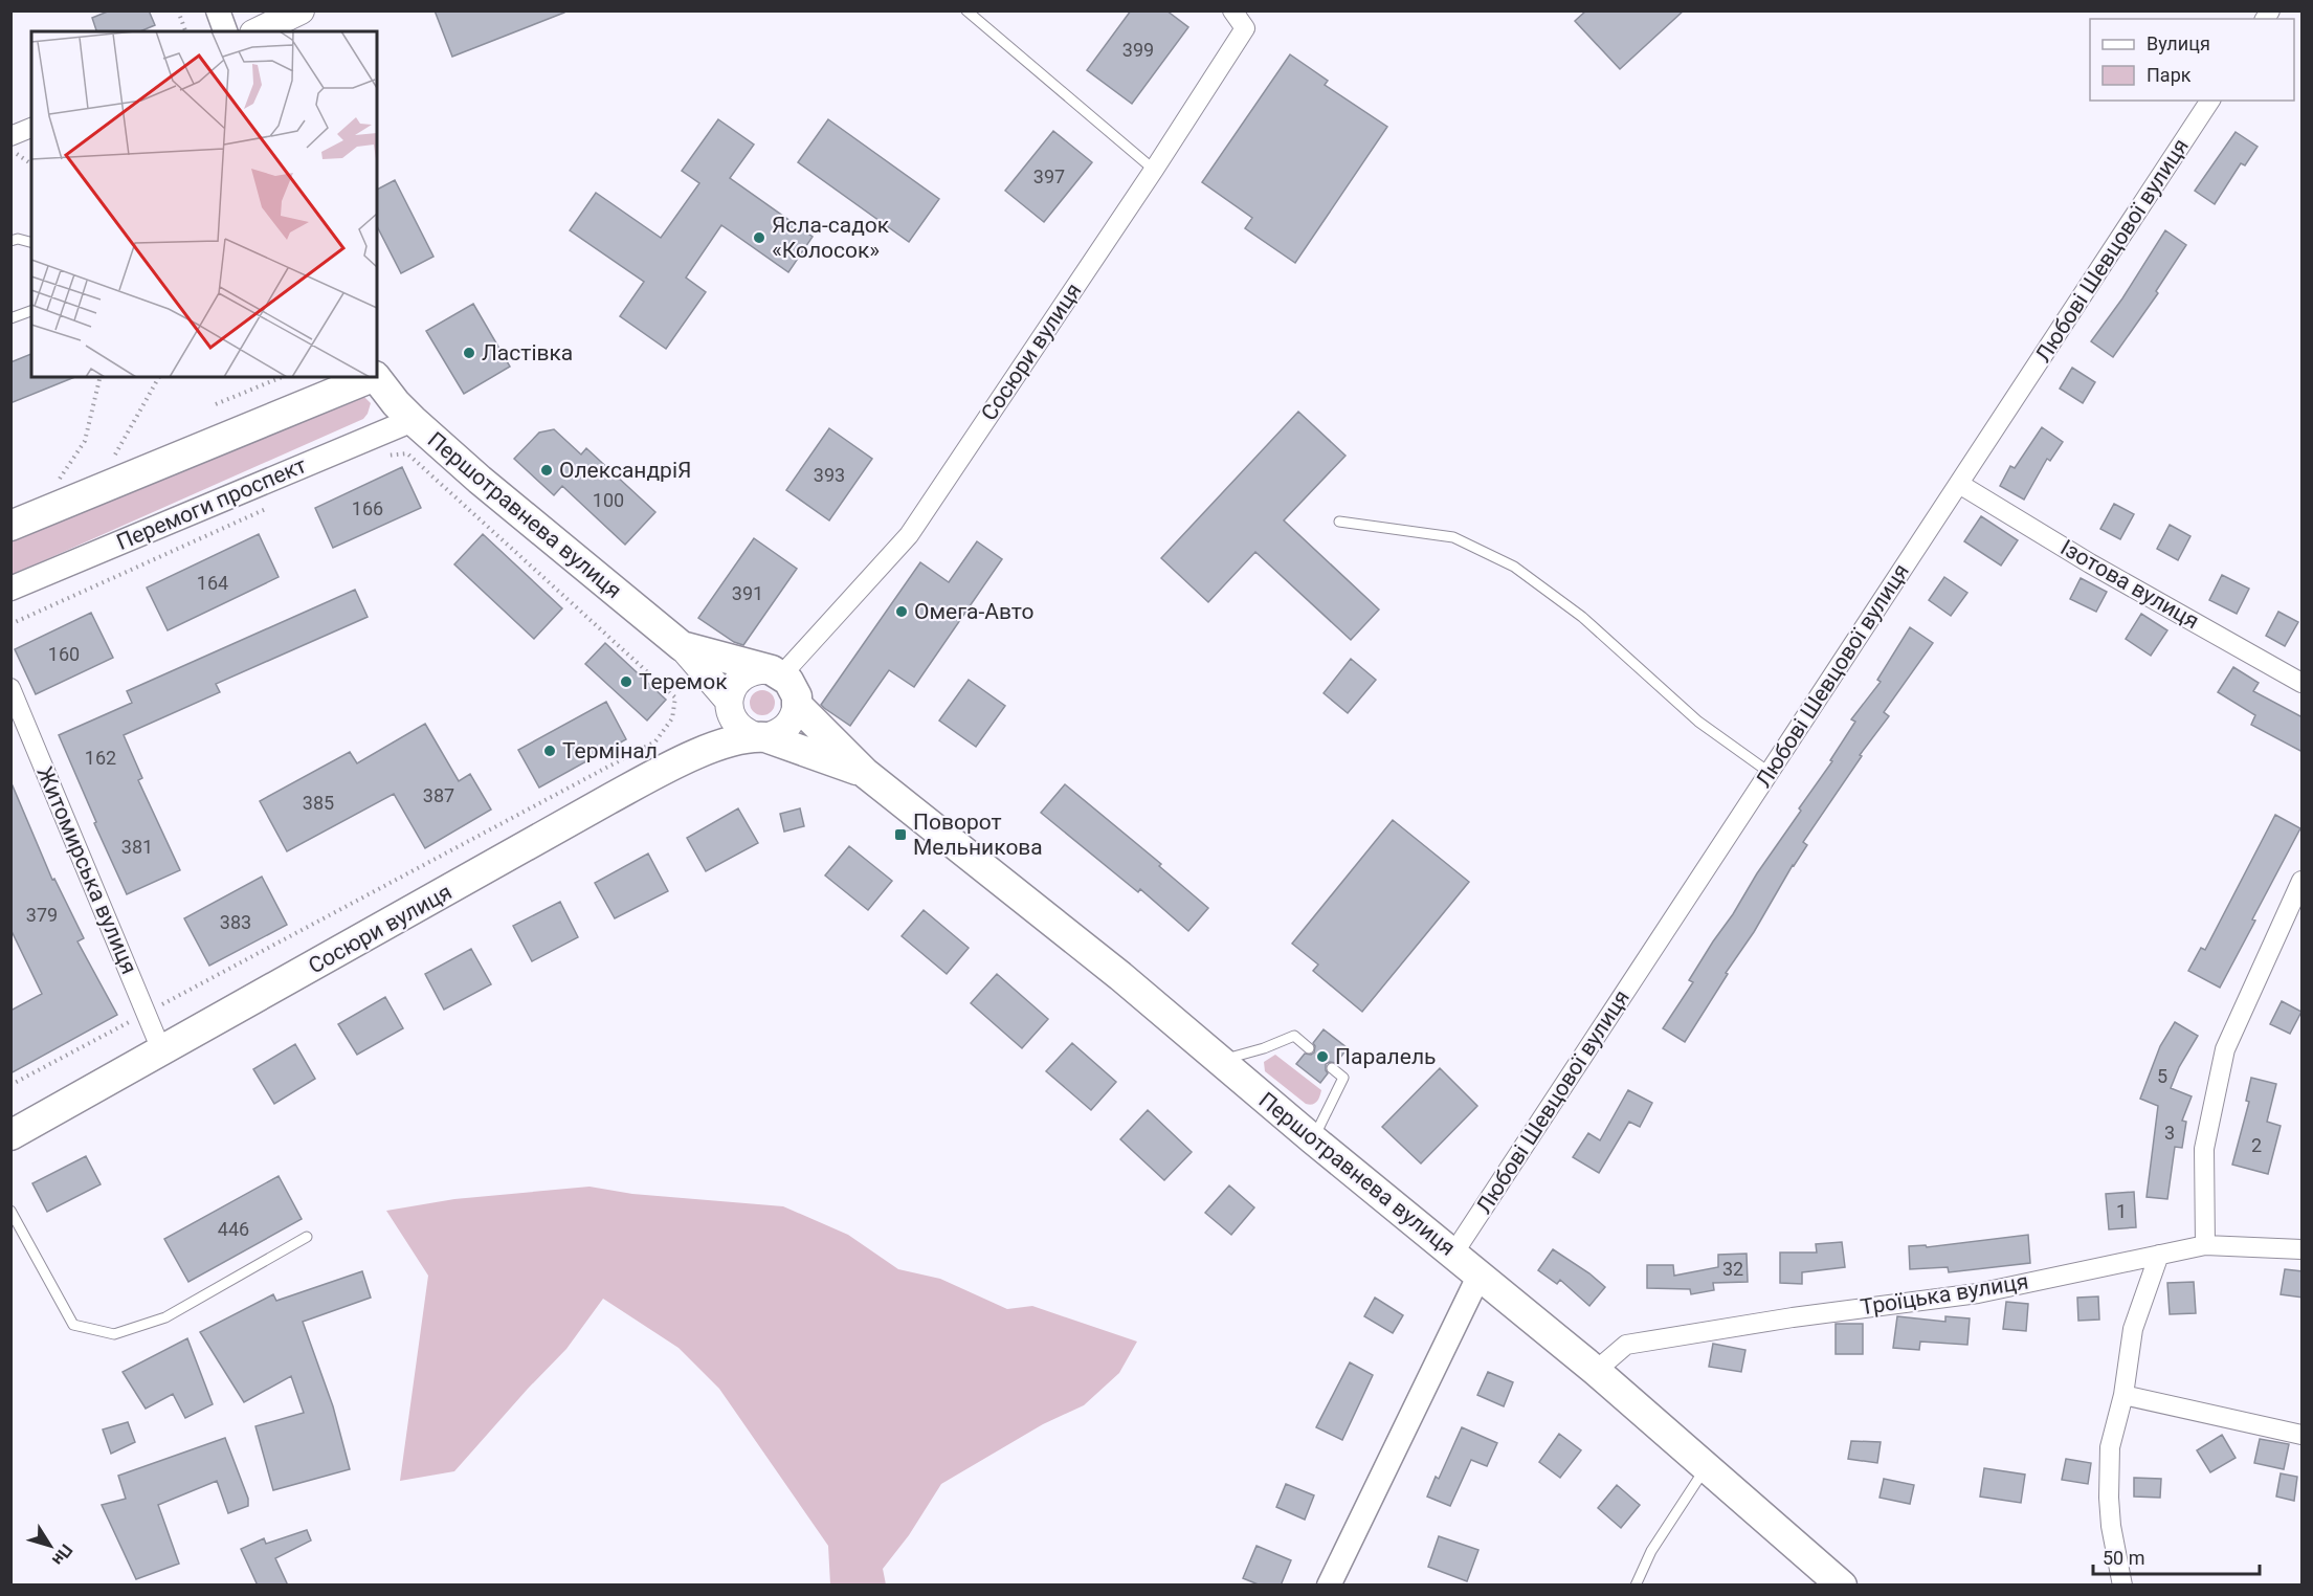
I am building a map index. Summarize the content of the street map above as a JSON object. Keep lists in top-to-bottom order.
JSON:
{
  "streets": {
    "main road": ["Сосюри вулиця", "Першотравнева вулиця"],
    "street": [
      "Любові Шевцової вулиця",
      "Перемоги проспект",
      "Ізотова вулиця",
      "Житомирська вулиця",
      "Троїцька вулиця"
    ]
  },
  "crossings": [
    ["Любові Шевцової вулиця", "Першотравнева вулиця"],
    ["Любові Шевцової вулиця", "Ізотова вулиця"],
    ["Сосюри вулиця", "Першотравнева вулиця"],
    ["Сосюри вулиця", "Житомирська вулиця"],
    ["Перемоги проспект", "Першотравнева вулиця"],
    ["Першотравнева вулиця", "Троїцька вулиця"]
  ],
  "places": {
    "other": [
      "Ясла-садок «Колосок»",
      "Ластівка",
      "ОлександріЯ",
      "Омега-Авто",
      "Теремок",
      "Термінал",
      "Паралель"
    ],
    "transit": ["Поворот Мельникова"]
  },
  "house_numbers": [
    "399",
    "397",
    "393",
    "100",
    "166",
    "164",
    "391",
    "160",
    "162",
    "387",
    "385",
    "381",
    "379",
    "383",
    "5",
    "3",
    "2",
    "1",
    "446",
    "32"
  ],
  "legend": ["Вулиця", "Парк"],
  "scale_bar": "50 m",
  "north": "bottom right"
}
